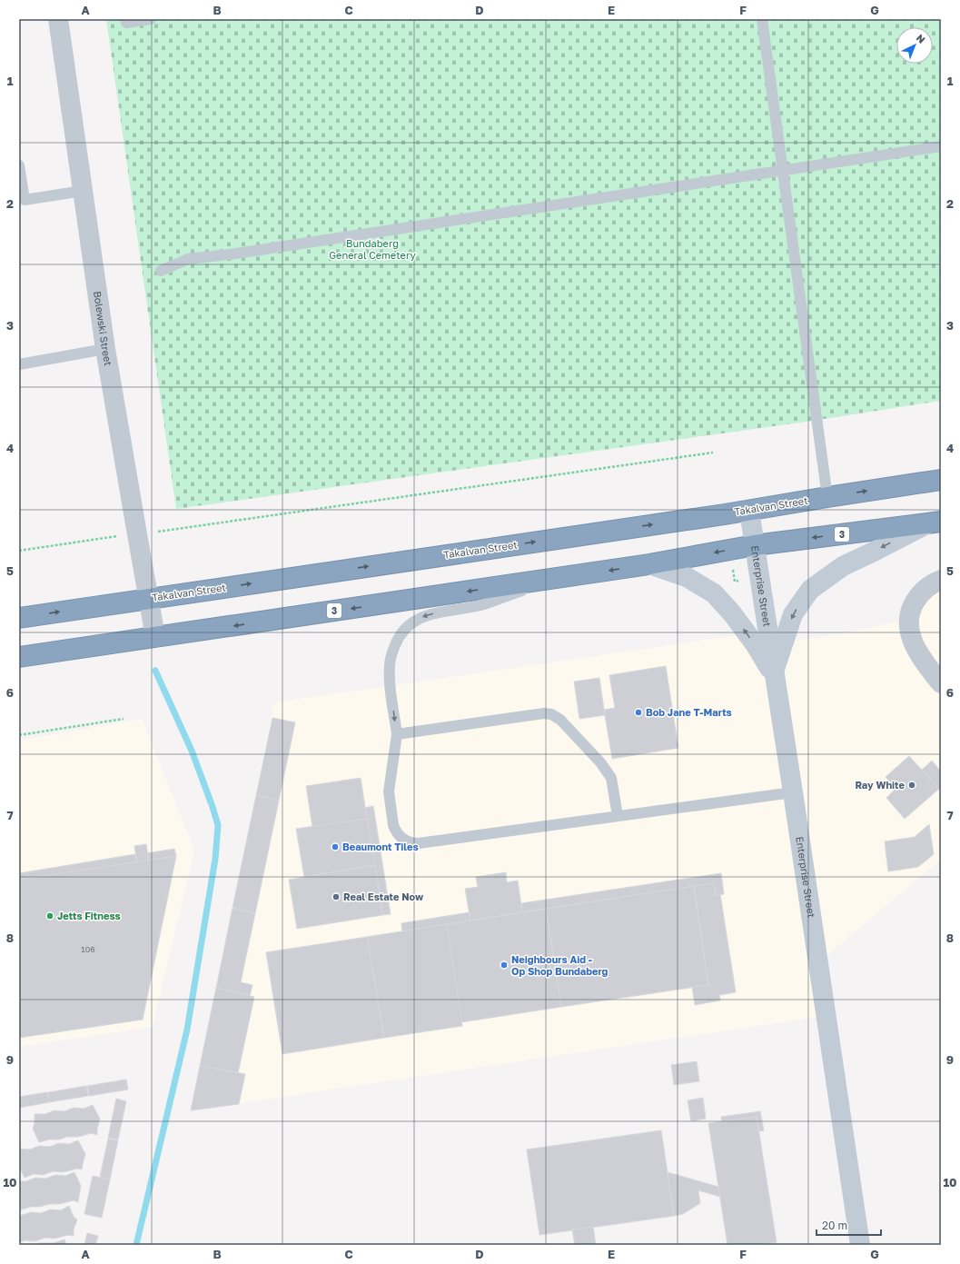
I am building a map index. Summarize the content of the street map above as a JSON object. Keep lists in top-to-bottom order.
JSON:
{
  "streets": {
    "highway": ["Takalvan Street", "3"],
    "street": ["Bolewski Street", "Enterprise Street"]
  },
  "crossings": [
    ["Bolewski Street", "Takalvan Street"],
    ["Bolewski Street", "3"],
    ["Takalvan Street", "Enterprise Street"],
    ["3", "Enterprise Street"]
  ],
  "parks": ["Bundaberg General Cemetery"],
  "places": [
    "Bob Jane T-Marts",
    "Ray White",
    "Beaumont Tiles",
    "Real Estate Now",
    "Jetts Fitness",
    "Neighbours Aid - Op Shop Bundaberg"
  ],
  "house_numbers": ["106"],
  "scale_bar": "20 m",
  "north": "top right",
  "grid": {
    "columns": [
      "A",
      "B",
      "C",
      "D",
      "E",
      "F",
      "G"
    ],
    "rows": [
      "1",
      "2",
      "3",
      "4",
      "5",
      "6",
      "7",
      "8",
      "9",
      "10"
    ]
  }
}
